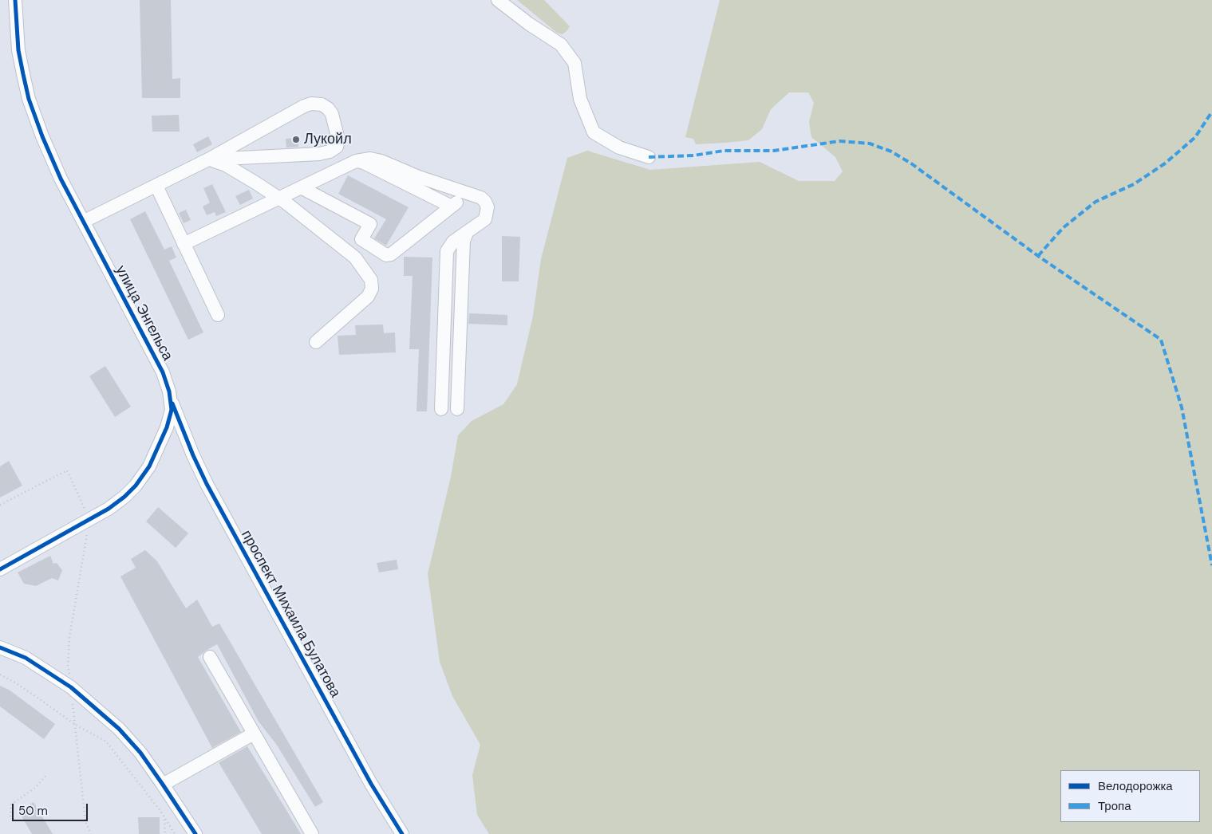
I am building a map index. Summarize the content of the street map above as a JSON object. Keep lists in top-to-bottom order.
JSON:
{
  "streets": {
    "street": ["улица Энгельса", "проспект Михаила Булатова"]
  },
  "crossings": [
    ["улица Энгельса", "проспект Михаила Булатова"]
  ],
  "places": ["Лукойл"],
  "legend": ["Велодорожка", "Тропа"],
  "scale_bar": "50 m"
}
